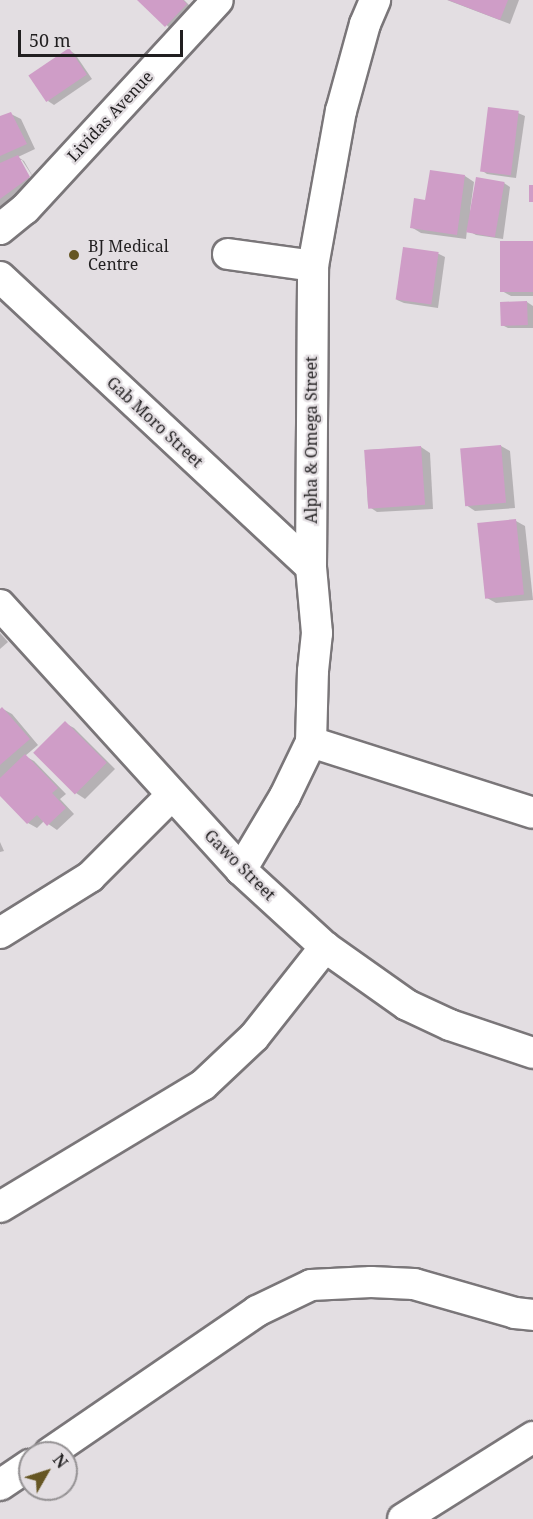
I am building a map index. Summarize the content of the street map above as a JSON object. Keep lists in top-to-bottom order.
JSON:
{
  "streets": {
    "street": [
      "Lividas Avenue",
      "Gab Moro Street",
      "Alpha & Omega Street",
      "Gawo Street"
    ]
  },
  "crossings": [
    ["Gab Moro Street", "Alpha & Omega Street"],
    ["Alpha & Omega Street", "Gawo Street"]
  ],
  "places": ["BJ Medical Centre"],
  "scale_bar": "50 m",
  "north": "top right"
}
